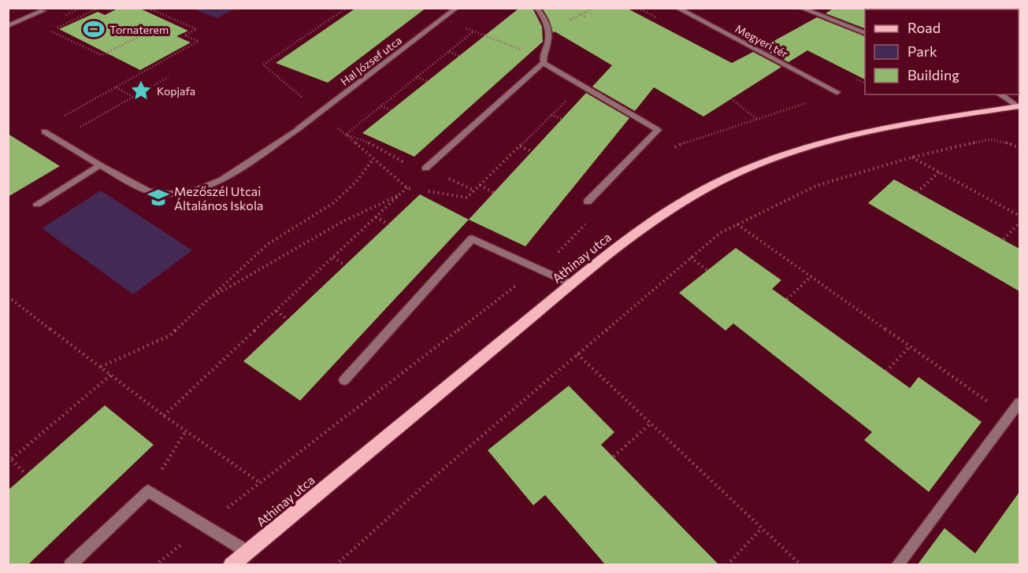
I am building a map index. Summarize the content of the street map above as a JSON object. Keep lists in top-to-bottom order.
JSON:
{
  "streets": {
    "main road": ["Athinay utca"],
    "street": ["Megyeri tér", "Hal József utca"]
  },
  "places": {
    "sports": ["Tornaterem"],
    "place": ["Kopjafa"],
    "school or university": ["Mezőszél Utcai Általános Iskola"]
  },
  "legend": ["Road", "Park", "Building"]
}
